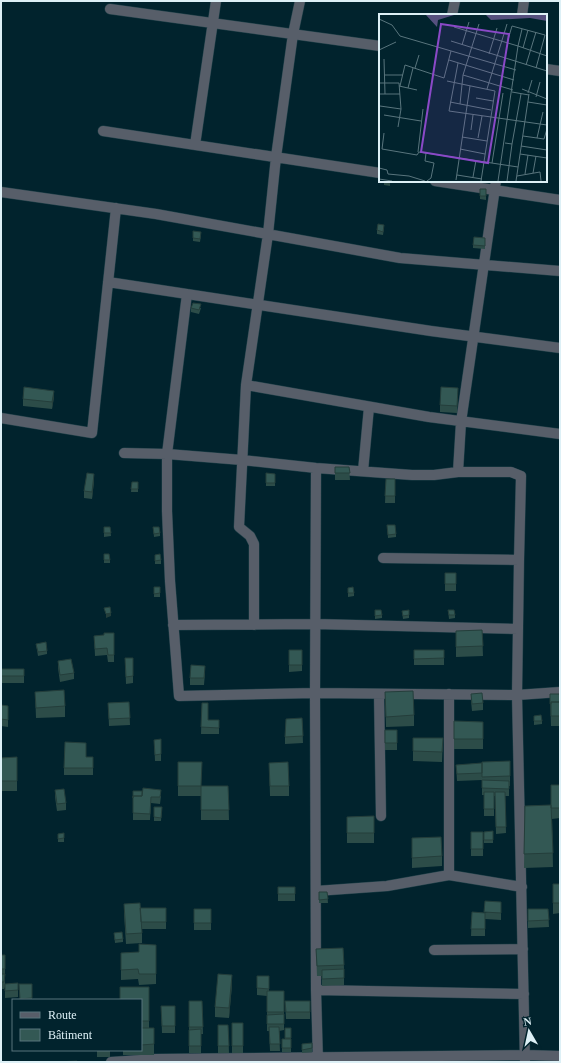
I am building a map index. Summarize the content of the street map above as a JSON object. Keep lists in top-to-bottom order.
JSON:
{
  "legend": ["Route", "Bâtiment"],
  "north": "top"
}
